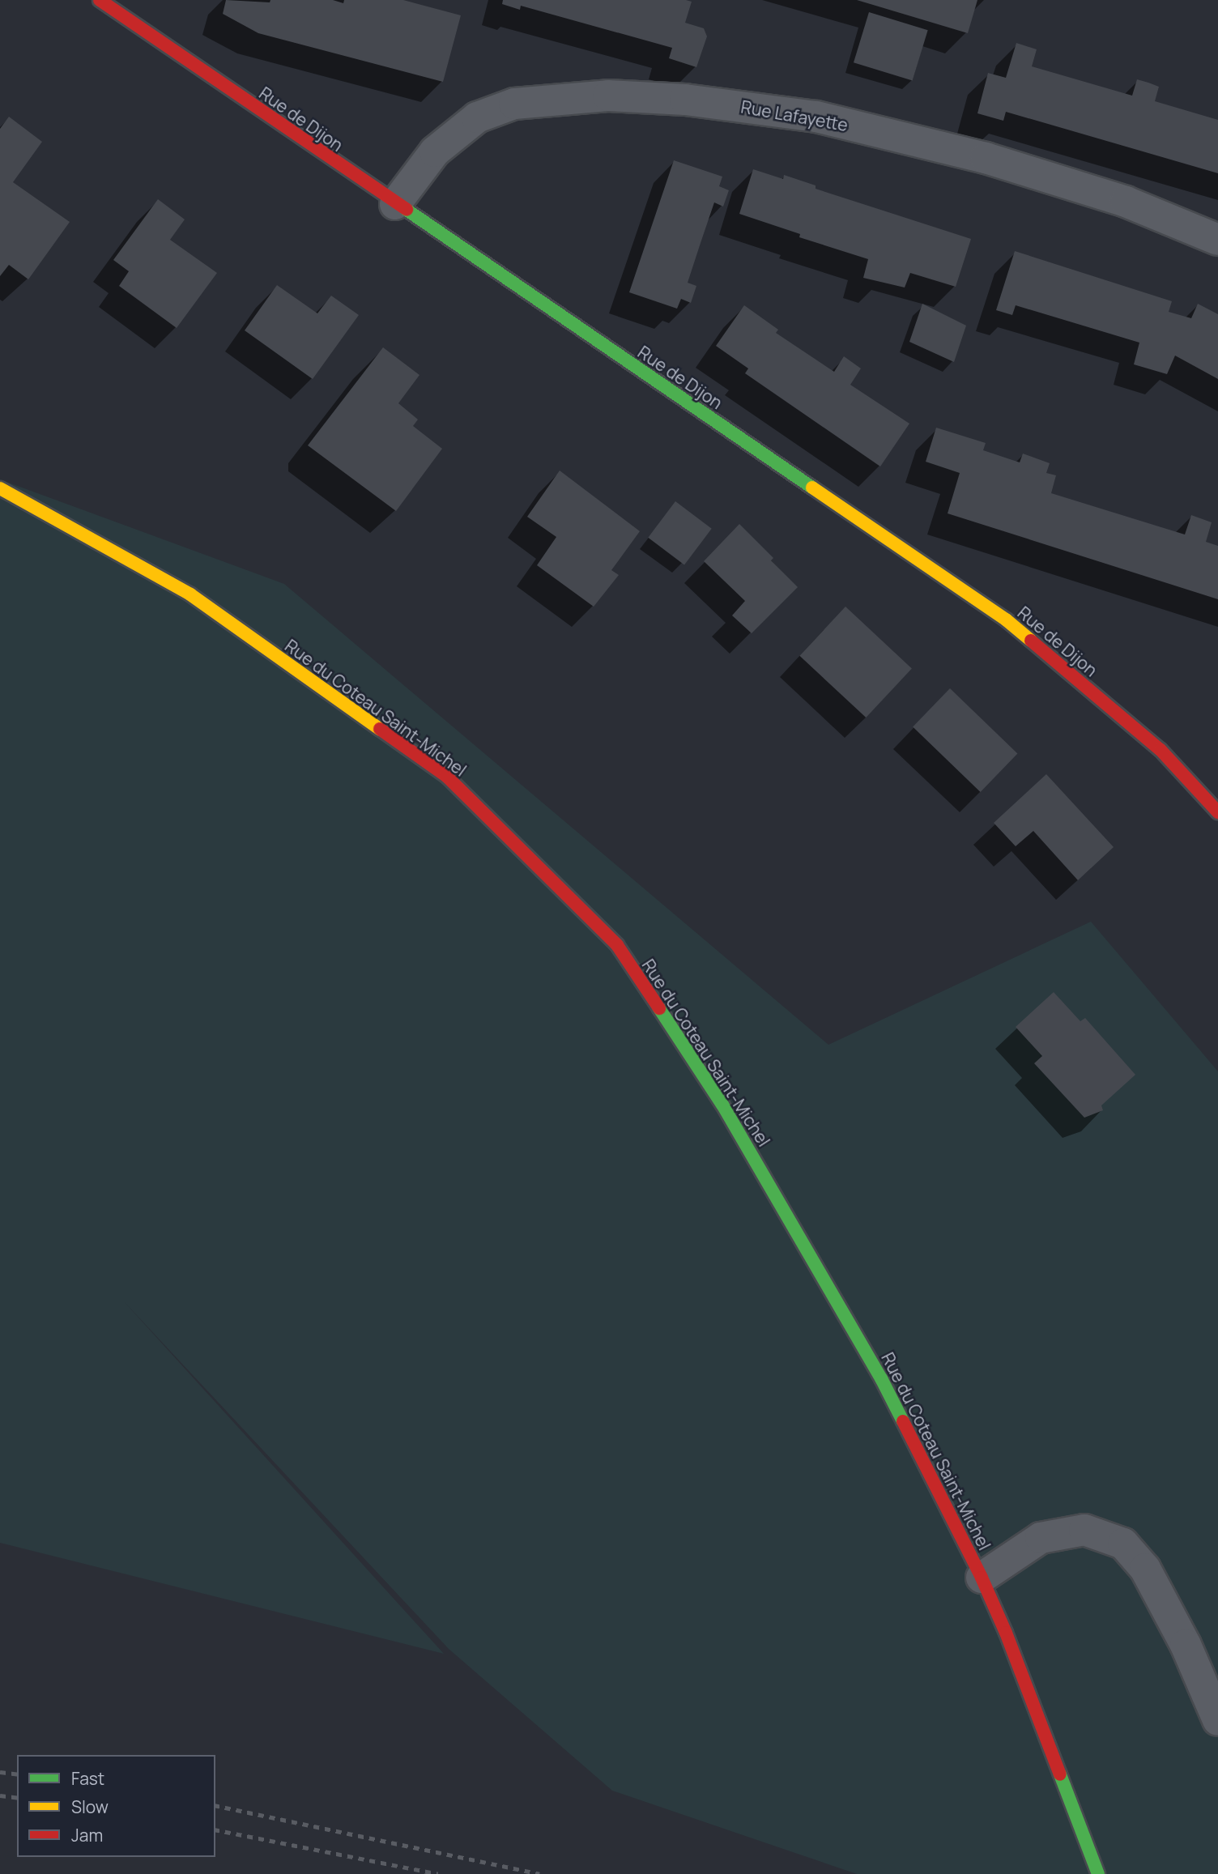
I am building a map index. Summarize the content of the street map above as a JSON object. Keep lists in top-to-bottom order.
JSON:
{
  "streets": {
    "street": ["Rue Lafayette", "Rue de Dijon", "Rue du Coteau Saint-Michel"]
  },
  "crossings": [
    ["Rue Lafayette", "Rue de Dijon"]
  ],
  "legend": ["Fast", "Slow", "Jam"]
}
